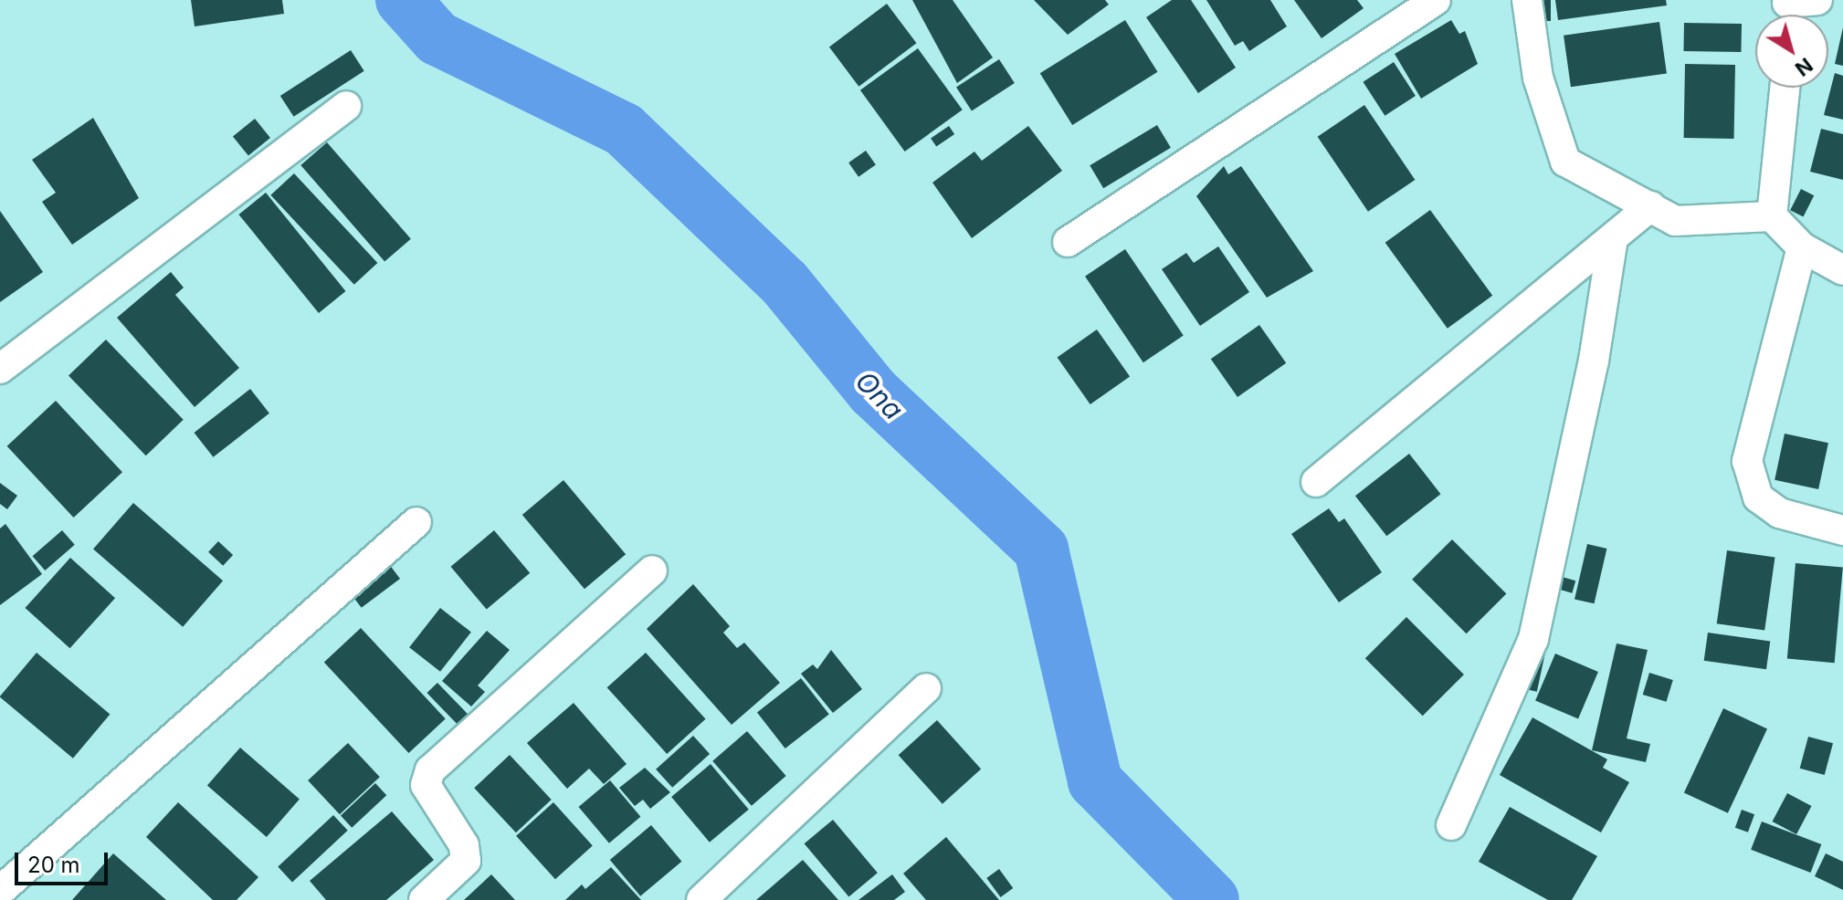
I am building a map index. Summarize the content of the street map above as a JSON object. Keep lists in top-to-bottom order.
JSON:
{
  "water": ["Ona"],
  "scale_bar": "20 m",
  "north": "bottom right"
}
